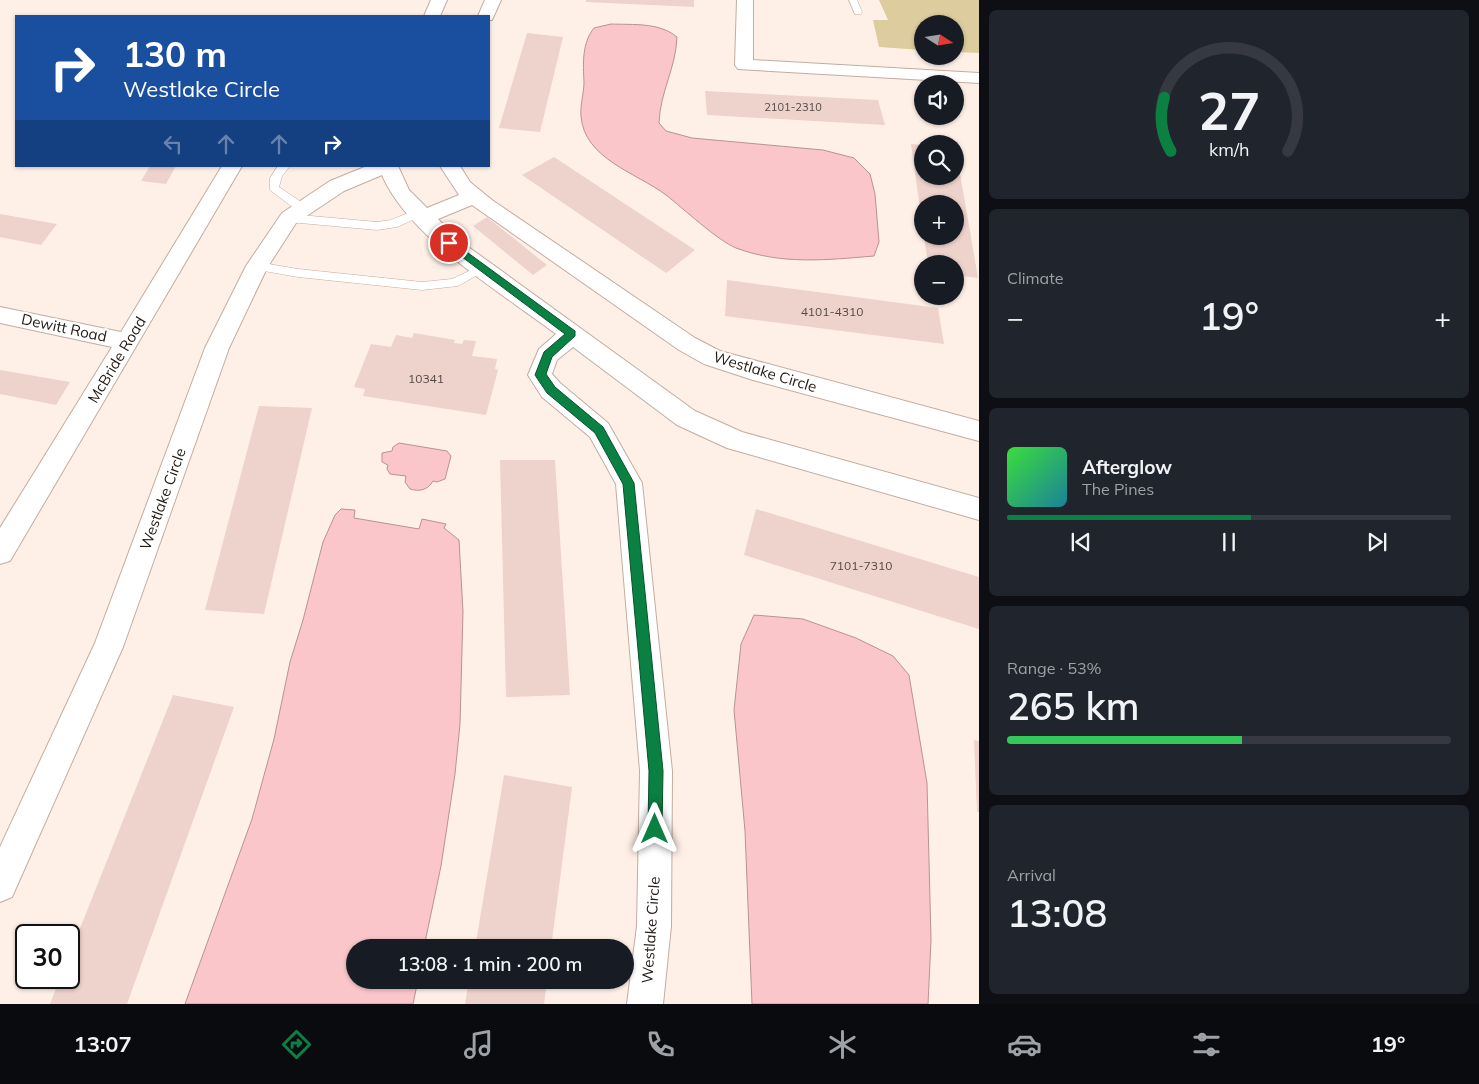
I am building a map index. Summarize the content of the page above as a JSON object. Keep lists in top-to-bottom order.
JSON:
{
  "streets": {
    "street": ["Dewitt Road", "McBride Road", "Westlake Circle"]
  },
  "crossings": [
    ["Dewitt Road", "McBride Road"]
  ],
  "house_numbers": [
    "2101-2310",
    "4101-4310",
    "10341",
    "7101-7310"
  ],
  "north": "right",
  "page": {
    "map_buttons": ["+", "−"],
    "turn": ["130 m", "Westlake Circle"],
    "tile": [
      "Climate",
      ["Range · 53%", "265 km"],
      ["Arrival", "13:08"]
    ],
    "heat": ["−", "19°", "+"],
    "song": ["Afterglow", "The Pines"],
    "limit": "30",
    "trip": "13:08 · 1 min · 200 m",
    "tabs": ["13:07", "19°"],
    "gauge": ["27", "km/h"]
  }
}
